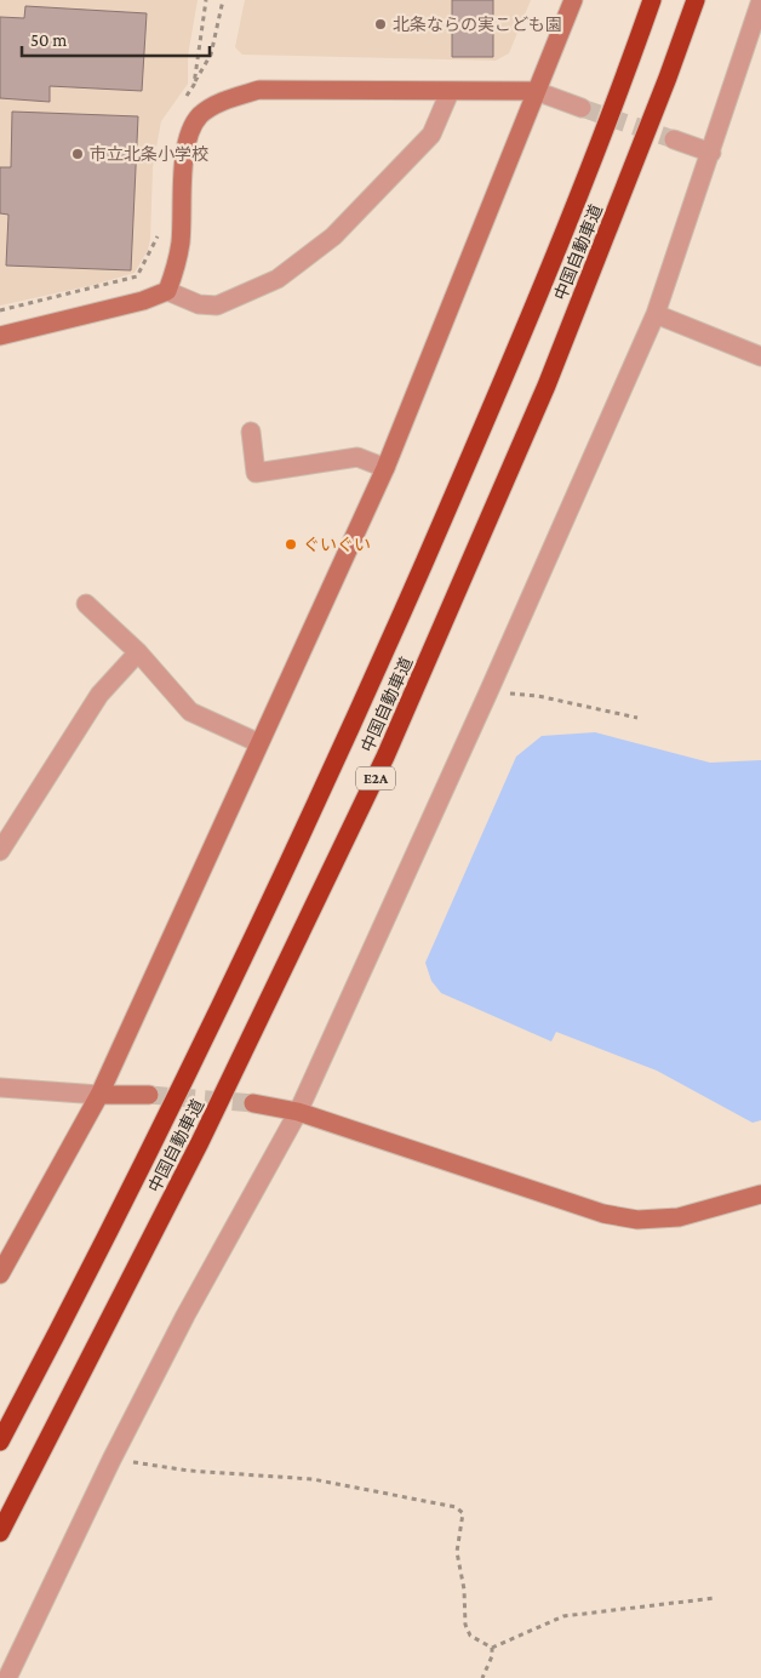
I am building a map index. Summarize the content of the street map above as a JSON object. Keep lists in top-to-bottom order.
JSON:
{
  "streets": {
    "highway": ["中国自動車道", "E2A"]
  },
  "places": ["北条ならの実こども園", "市立北条小学校", "ぐいぐい"],
  "scale_bar": "50 m"
}
